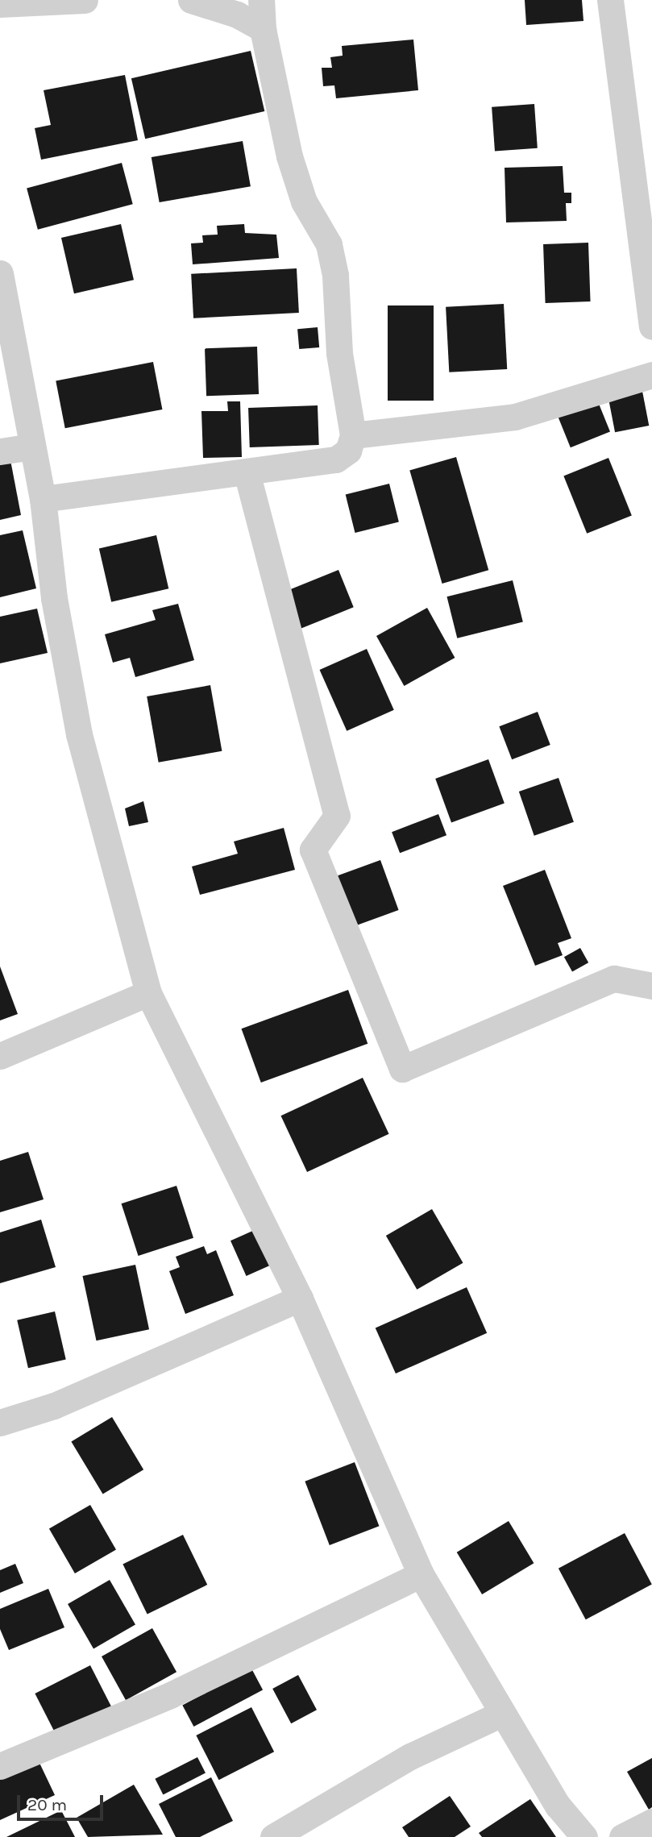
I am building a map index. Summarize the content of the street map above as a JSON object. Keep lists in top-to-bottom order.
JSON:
{
  "scale_bar": "20 m"
}
